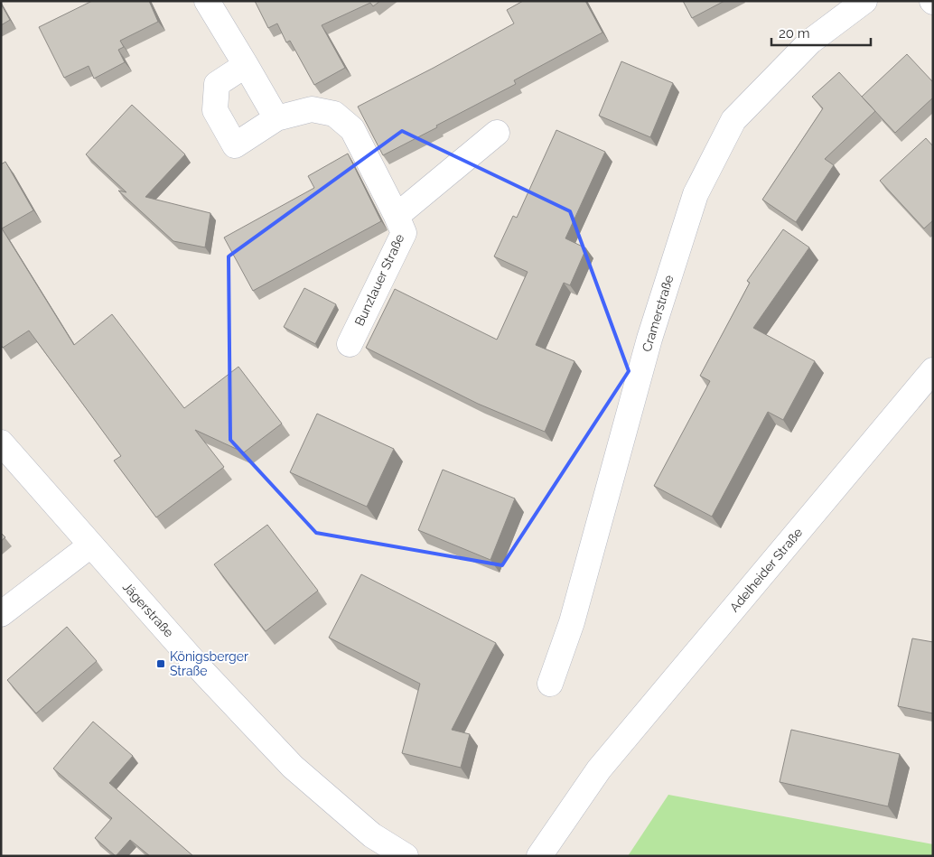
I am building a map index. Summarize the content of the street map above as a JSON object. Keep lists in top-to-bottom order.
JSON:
{
  "streets": {
    "street": [
      "Bunzlauer Straße",
      "Cramerstraße",
      "Adelheider Straße",
      "Jägerstraße"
    ]
  },
  "places": {
    "transit": ["Königsberger Straße"]
  },
  "scale_bar": "20 m"
}
